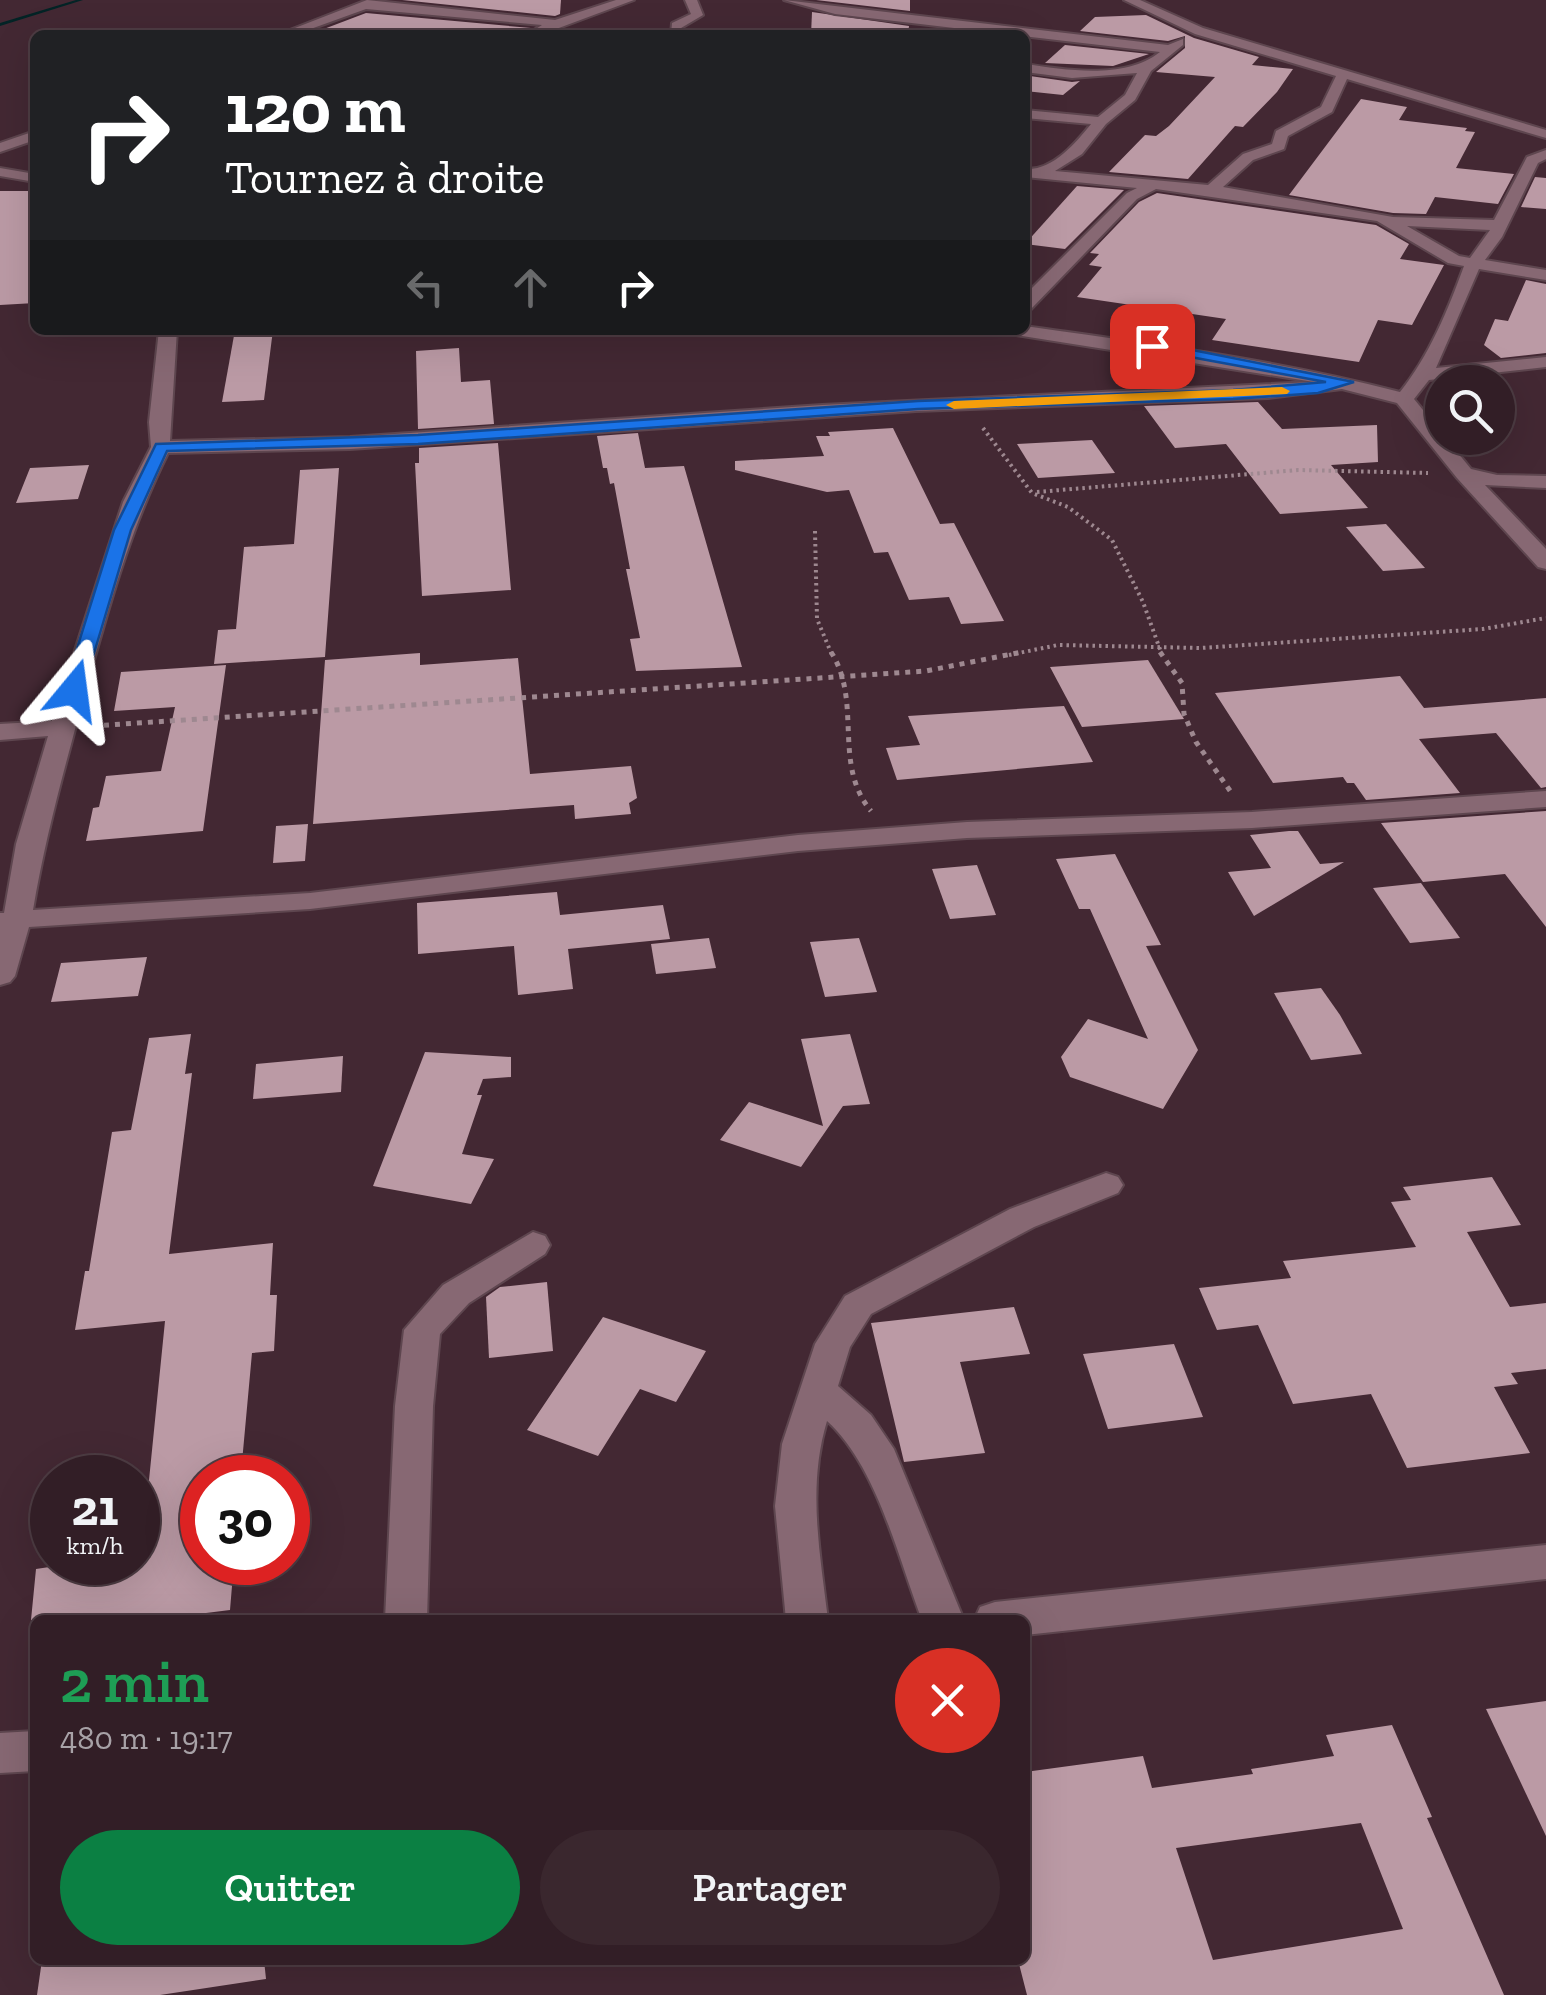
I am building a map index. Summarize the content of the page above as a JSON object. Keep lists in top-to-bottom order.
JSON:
{
  "page": {
    "turn": ["120 m", "Tournez à droite"],
    "speed": "21 km/h",
    "limit": "30",
    "heading": ["2 min", "480 m · 19:17"],
    "buttons": ["Quitter", "Partager"]
  }
}
